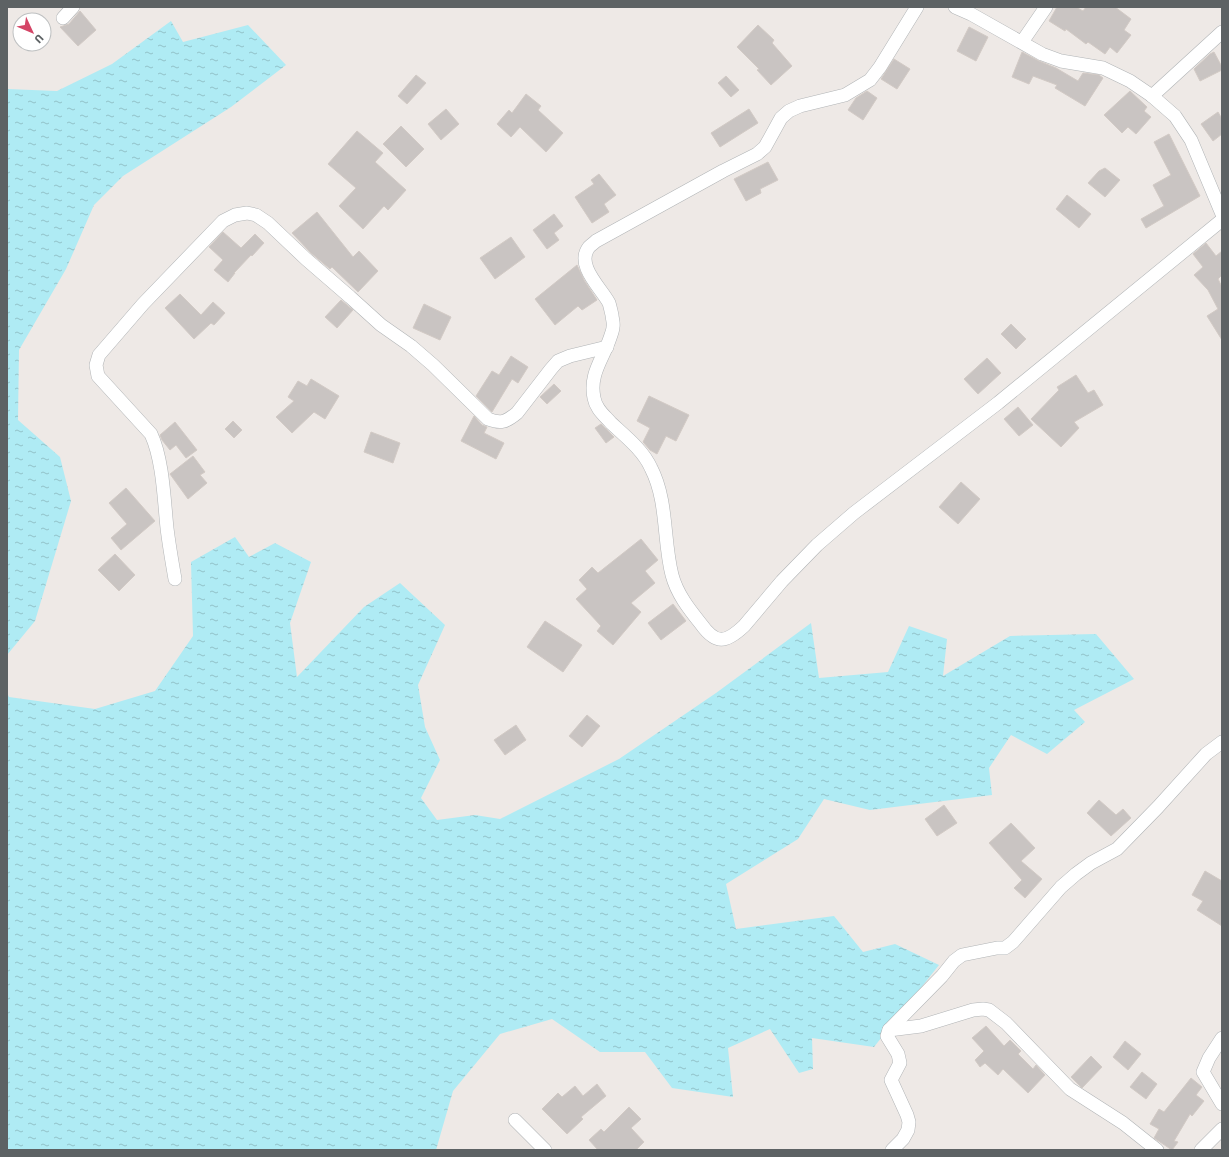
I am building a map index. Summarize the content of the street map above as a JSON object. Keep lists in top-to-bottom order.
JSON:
{
  "north": "bottom right"
}
